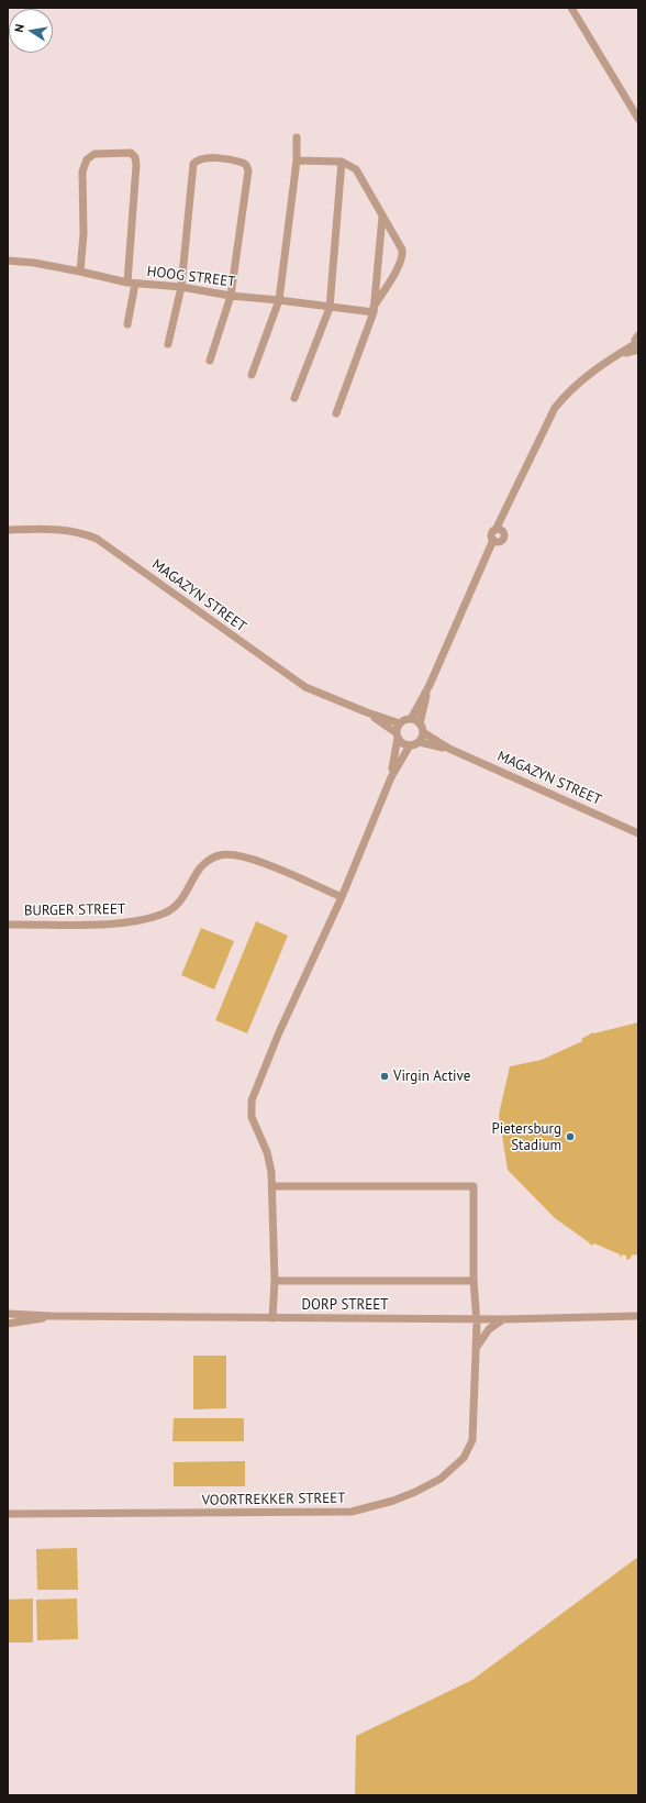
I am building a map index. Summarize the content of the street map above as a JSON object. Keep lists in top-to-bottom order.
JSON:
{
  "streets": {
    "street": [
      "HOOG STREET",
      "MAGAZYN STREET",
      "BURGER STREET",
      "DORP STREET",
      "VOORTREKKER STREET"
    ]
  },
  "crossings": [
    ["DORP STREET", "VOORTREKKER STREET"]
  ],
  "places": ["Virgin Active", "Pietersburg Stadium"],
  "north": "left"
}
